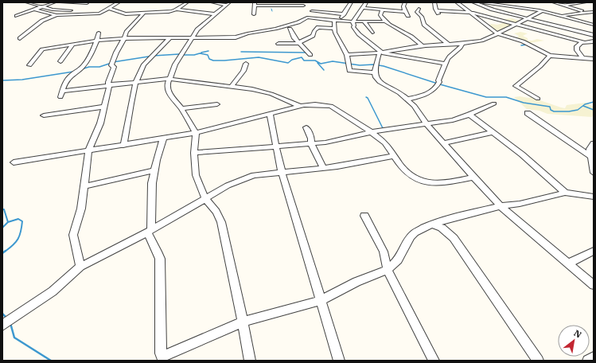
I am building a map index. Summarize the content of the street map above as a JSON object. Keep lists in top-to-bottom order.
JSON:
{
  "north": "top right"
}
